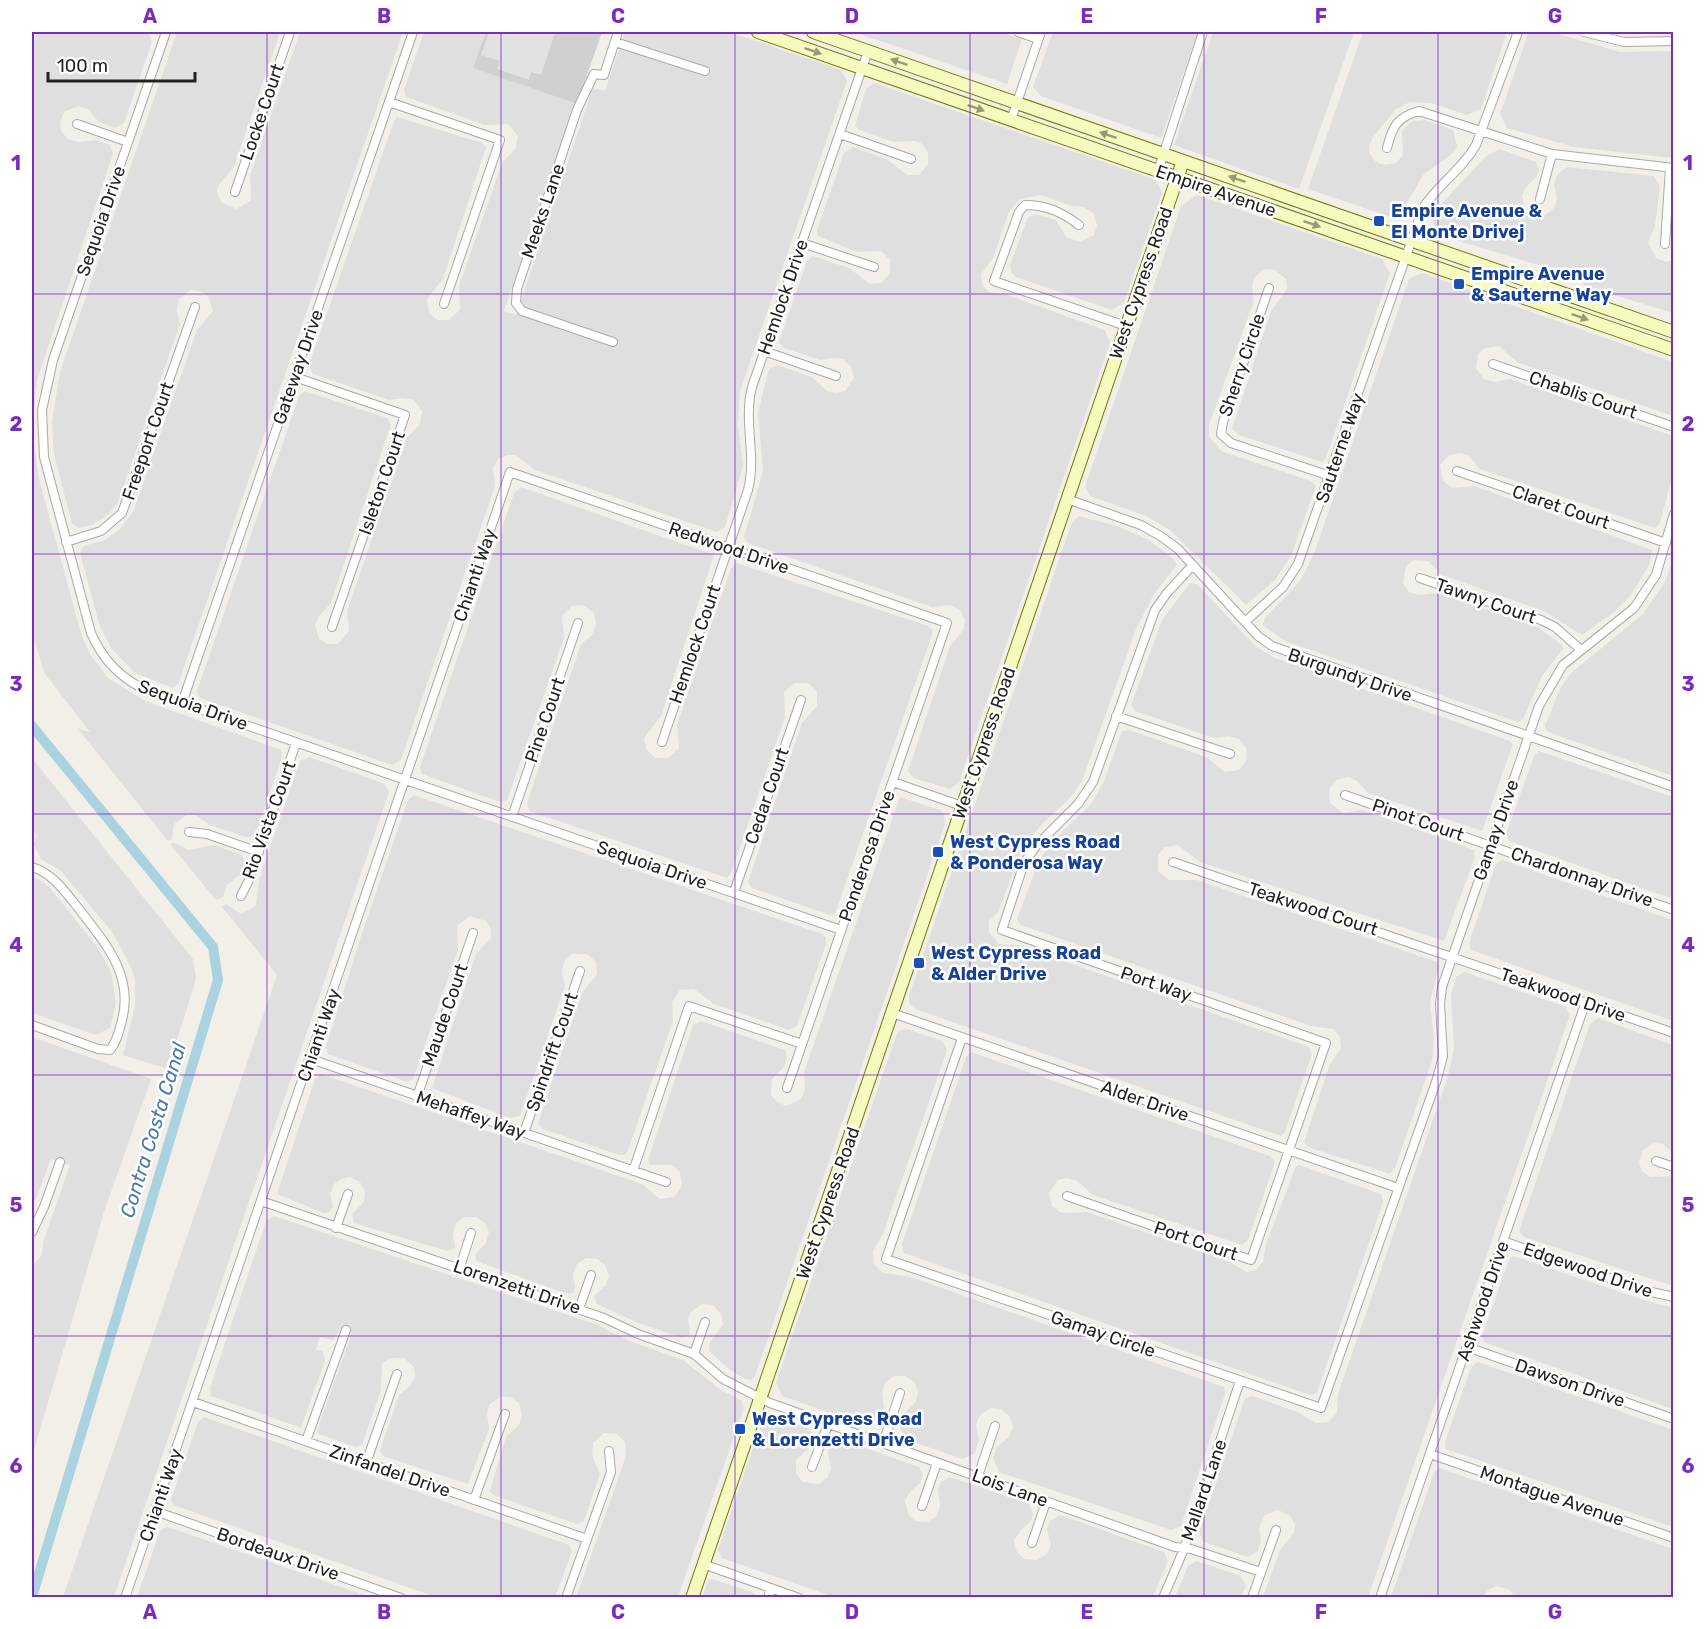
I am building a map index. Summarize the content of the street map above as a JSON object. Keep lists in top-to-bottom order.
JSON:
{
  "streets": {
    "main road": ["Empire Avenue", "West Cypress Road"],
    "street": [
      "Locke Court",
      "Meeks Lane",
      "Sequoia Drive",
      "Hemlock Drive",
      "Sherry Circle",
      "Gateway Drive",
      "Chablis Court",
      "Freeport Court",
      "Sauterne Way",
      "Isleton Court",
      "Claret Court",
      "Redwood Drive",
      "Chianti Way",
      "Tawny Court",
      "Hemlock Court",
      "Burgundy Drive",
      "Pine Court",
      "Cedar Court",
      "Rio Vista Court",
      "Pinot Court",
      "Gamay Drive",
      "Ponderosa Drive",
      "Chardonnay Drive",
      "Teakwood Court",
      "Port Way",
      "Teakwood Drive",
      "Maude Court",
      "Spindrift Court",
      "Alder Drive",
      "Mehaffey Way",
      "Port Court",
      "Edgewood Drive",
      "Lorenzetti Drive",
      "Ashwood Drive",
      "Gamay Circle",
      "Dawson Drive",
      "Zinfandel Drive",
      "Lois Lane",
      "Mallard Lane",
      "Montague Avenue",
      "Bordeaux Drive"
    ]
  },
  "crossings": [
    ["Empire Avenue", "West Cypress Road"],
    ["Empire Avenue", "Hemlock Drive"],
    ["Empire Avenue", "Sauterne Way"],
    ["Sequoia Drive", "Gateway Drive"],
    ["Sequoia Drive", "Freeport Court"],
    ["Sequoia Drive", "Chianti Way"],
    ["Sequoia Drive", "Pine Court"],
    ["Sequoia Drive", "Cedar Court"],
    ["Sequoia Drive", "Rio Vista Court"],
    ["Sequoia Drive", "Ponderosa Drive"],
    ["West Cypress Road", "Burgundy Drive"],
    ["West Cypress Road", "Alder Drive"],
    ["West Cypress Road", "Lorenzetti Drive"],
    ["West Cypress Road", "Lois Lane"],
    ["Hemlock Drive", "Redwood Drive"],
    ["Hemlock Drive", "Hemlock Court"],
    ["Sherry Circle", "Sauterne Way"],
    ["Gateway Drive", "Isleton Court"],
    ["Sauterne Way", "Burgundy Drive"],
    ["Claret Court", "Gamay Drive"],
    ["Redwood Drive", "Chianti Way"],
    ["Redwood Drive", "Hemlock Court"],
    ["Redwood Drive", "Ponderosa Drive"],
    ["Chianti Way", "Mehaffey Way"],
    ["Chianti Way", "Lorenzetti Drive"],
    ["Chianti Way", "Zinfandel Drive"],
    ["Chianti Way", "Bordeaux Drive"],
    ["Tawny Court", "Gamay Drive"],
    ["Burgundy Drive", "Gamay Drive"],
    ["Burgundy Drive", "Port Way"],
    ["Pinot Court", "Gamay Drive"],
    ["Pinot Court", "Chardonnay Drive"],
    ["Gamay Drive", "Chardonnay Drive"],
    ["Gamay Drive", "Teakwood Court"],
    ["Gamay Drive", "Teakwood Drive"],
    ["Gamay Drive", "Alder Drive"],
    ["Gamay Drive", "Gamay Circle"],
    ["Teakwood Court", "Teakwood Drive"],
    ["Port Way", "Alder Drive"],
    ["Port Way", "Port Court"],
    ["Teakwood Drive", "Ashwood Drive"],
    ["Maude Court", "Mehaffey Way"],
    ["Spindrift Court", "Mehaffey Way"],
    ["Alder Drive", "Port Court"],
    ["Alder Drive", "Gamay Circle"],
    ["Edgewood Drive", "Ashwood Drive"],
    ["Lorenzetti Drive", "Lois Lane"],
    ["Ashwood Drive", "Dawson Drive"],
    ["Ashwood Drive", "Montague Avenue"],
    ["Gamay Circle", "Mallard Lane"],
    ["Lois Lane", "Mallard Lane"]
  ],
  "water": ["Contra Costa Canal"],
  "places": {
    "transit": [
      "Empire Avenue & El Monte Drivej",
      "Empire Avenue & Sauterne Way",
      "West Cypress Road & Ponderosa Way",
      "West Cypress Road & Alder Drive",
      "West Cypress Road & Lorenzetti Drive"
    ]
  },
  "scale_bar": "100 m",
  "grid": {
    "columns": [
      "A",
      "B",
      "C",
      "D",
      "E",
      "F",
      "G"
    ],
    "rows": [
      "1",
      "2",
      "3",
      "4",
      "5",
      "6"
    ]
  }
}
